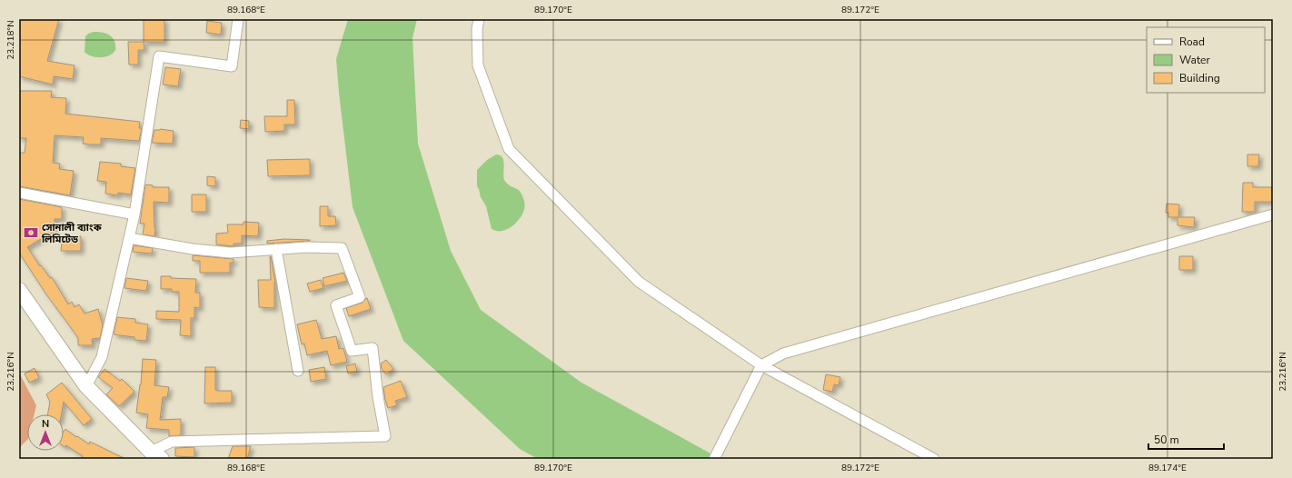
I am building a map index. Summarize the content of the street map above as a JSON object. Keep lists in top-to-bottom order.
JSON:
{
  "places": {
    "bank": ["সোনালী ব্যাংক লিমিটেড"]
  },
  "legend": ["Road", "Water", "Building"],
  "scale_bar": "50 m",
  "north": "top",
  "coordinates": [
    "89.168°E",
    "89.170°E",
    "89.172°E",
    "23.218°N",
    "23.216°N",
    "89.174°E"
  ]
}
